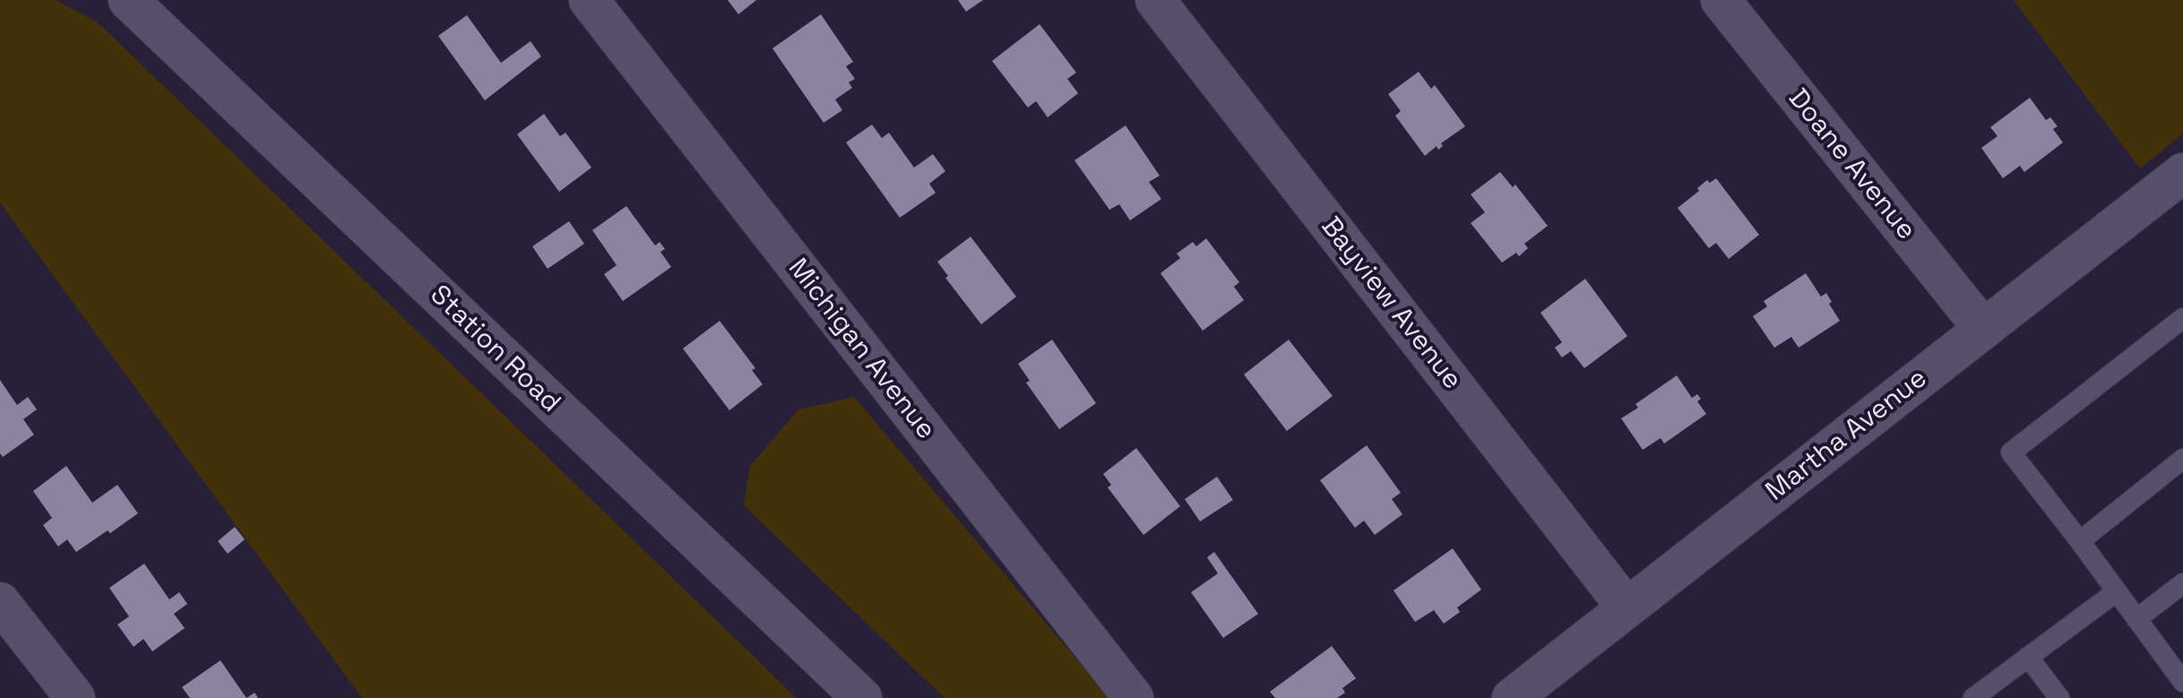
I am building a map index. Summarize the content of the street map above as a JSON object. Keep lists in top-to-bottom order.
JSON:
{
  "streets": {
    "street": [
      "Doane Avenue",
      "Bayview Avenue",
      "Station Road",
      "Michigan Avenue",
      "Martha Avenue"
    ]
  },
  "crossings": [
    ["Doane Avenue", "Martha Avenue"],
    ["Bayview Avenue", "Martha Avenue"]
  ]
}
